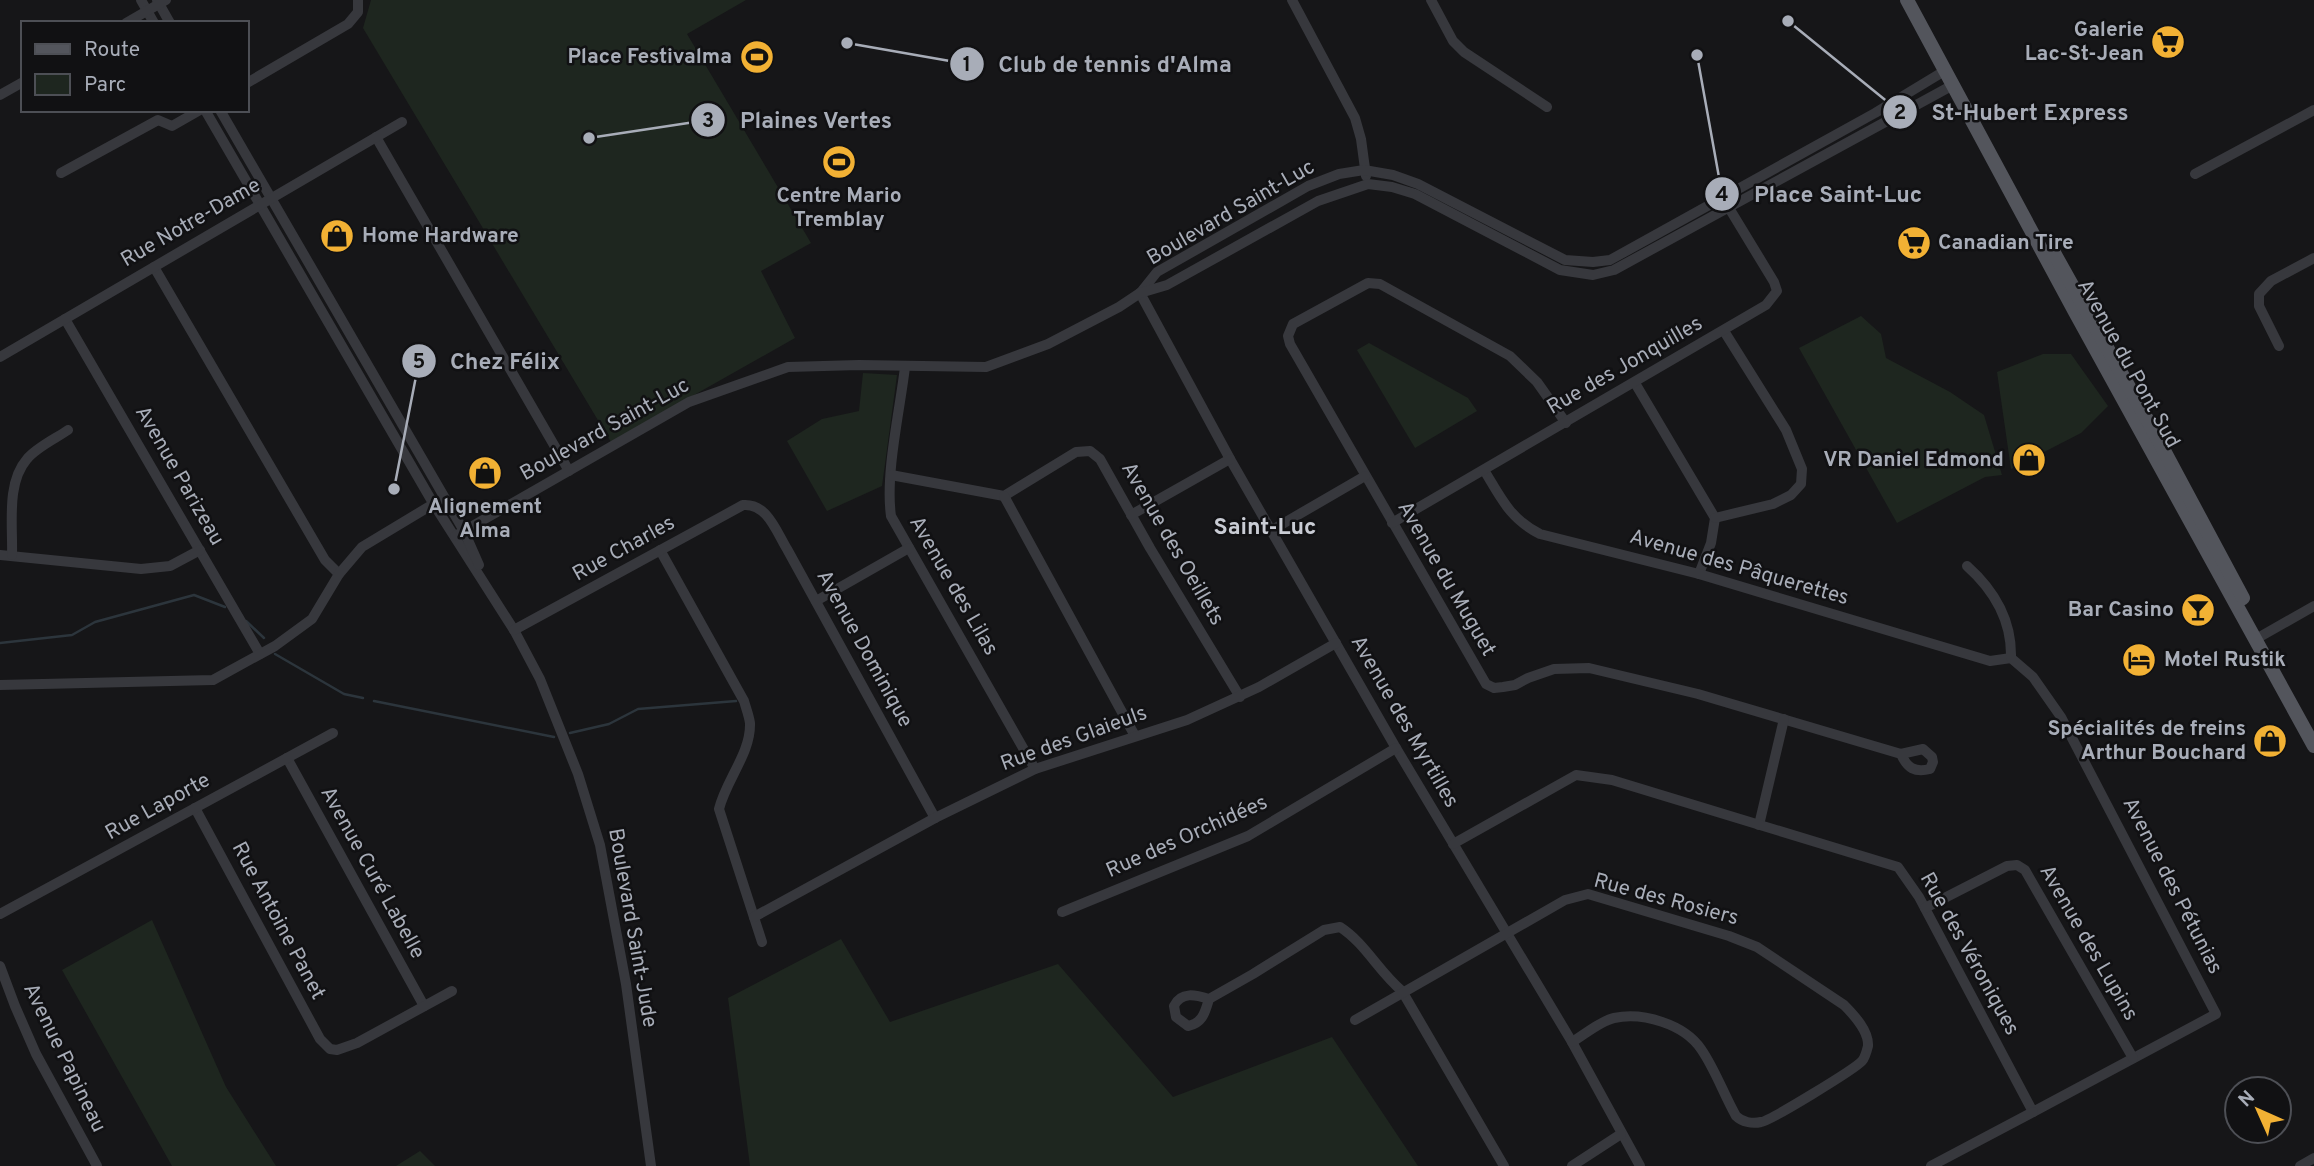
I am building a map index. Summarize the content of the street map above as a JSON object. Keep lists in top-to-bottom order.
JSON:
{
  "streets": {
    "main road": ["Avenue du Pont Sud"],
    "street": [
      "Boulevard Saint-Luc",
      "Rue Notre-Dame",
      "Rue des Jonquilles",
      "Avenue Parizeau",
      "Avenue des Oeillets",
      "Rue Charles",
      "Avenue des Pâquerettes",
      "Avenue du Muguet",
      "Avenue des Lilas",
      "Avenue Dominique",
      "Avenue des Myrtilles",
      "Rue des Glaieuls",
      "Rue Laporte",
      "Rue des Orchidées",
      "Avenue Curé Labelle",
      "Avenue des Pétunias",
      "Rue des Rosiers",
      "Rue Antoine Panet",
      "Boulevard Saint-Jude",
      "Avenue des Lupins",
      "Rue des Véroniques",
      "Avenue Papineau"
    ]
  },
  "crossings": [
    ["Boulevard Saint-Luc", "Avenue du Pont Sud"],
    ["Boulevard Saint-Luc", "Rue des Jonquilles"],
    ["Boulevard Saint-Luc", "Avenue des Lilas"],
    ["Boulevard Saint-Luc", "Avenue des Myrtilles"],
    ["Boulevard Saint-Luc", "Boulevard Saint-Jude"],
    ["Rue Notre-Dame", "Avenue Parizeau"],
    ["Rue Notre-Dame", "Boulevard Saint-Jude"],
    ["Rue des Jonquilles", "Avenue des Pâquerettes"],
    ["Rue des Jonquilles", "Avenue du Muguet"],
    ["Avenue des Oeillets", "Rue des Glaieuls"],
    ["Rue Charles", "Avenue Dominique"],
    ["Rue Charles", "Boulevard Saint-Jude"],
    ["Avenue des Pâquerettes", "Avenue des Pétunias"],
    ["Avenue des Lilas", "Rue des Glaieuls"],
    ["Avenue Dominique", "Rue des Glaieuls"],
    ["Avenue des Myrtilles", "Rue des Glaieuls"],
    ["Avenue des Myrtilles", "Rue des Orchidées"],
    ["Avenue des Myrtilles", "Rue des Rosiers"],
    ["Avenue des Myrtilles", "Rue des Véroniques"],
    ["Rue Laporte", "Avenue Curé Labelle"],
    ["Rue Laporte", "Rue Antoine Panet"],
    ["Avenue Curé Labelle", "Rue Antoine Panet"],
    ["Avenue des Pétunias", "Avenue des Lupins"],
    ["Avenue des Lupins", "Rue des Véroniques"]
  ],
  "districts": ["Saint-Luc"],
  "places": {
    "other": [
      "St-Hubert Express",
      "Club de tennis d'Alma",
      "Place Saint-Luc",
      "Plaines Vertes",
      "Chez Félix"
    ],
    "supermarket": ["Galerie Lac-St-Jean", "Canadian Tire"],
    "sports": ["Place Festivalma", "Centre Mario Tremblay"],
    "shop": [
      "Home Hardware",
      "VR Daniel Edmond",
      "Alignement Alma",
      "Spécialités de freins Arthur Bouchard"
    ],
    "bar": ["Bar Casino"],
    "hotel": ["Motel Rustik"]
  },
  "legend": ["Route", "Parc"],
  "north": "top left"
}
